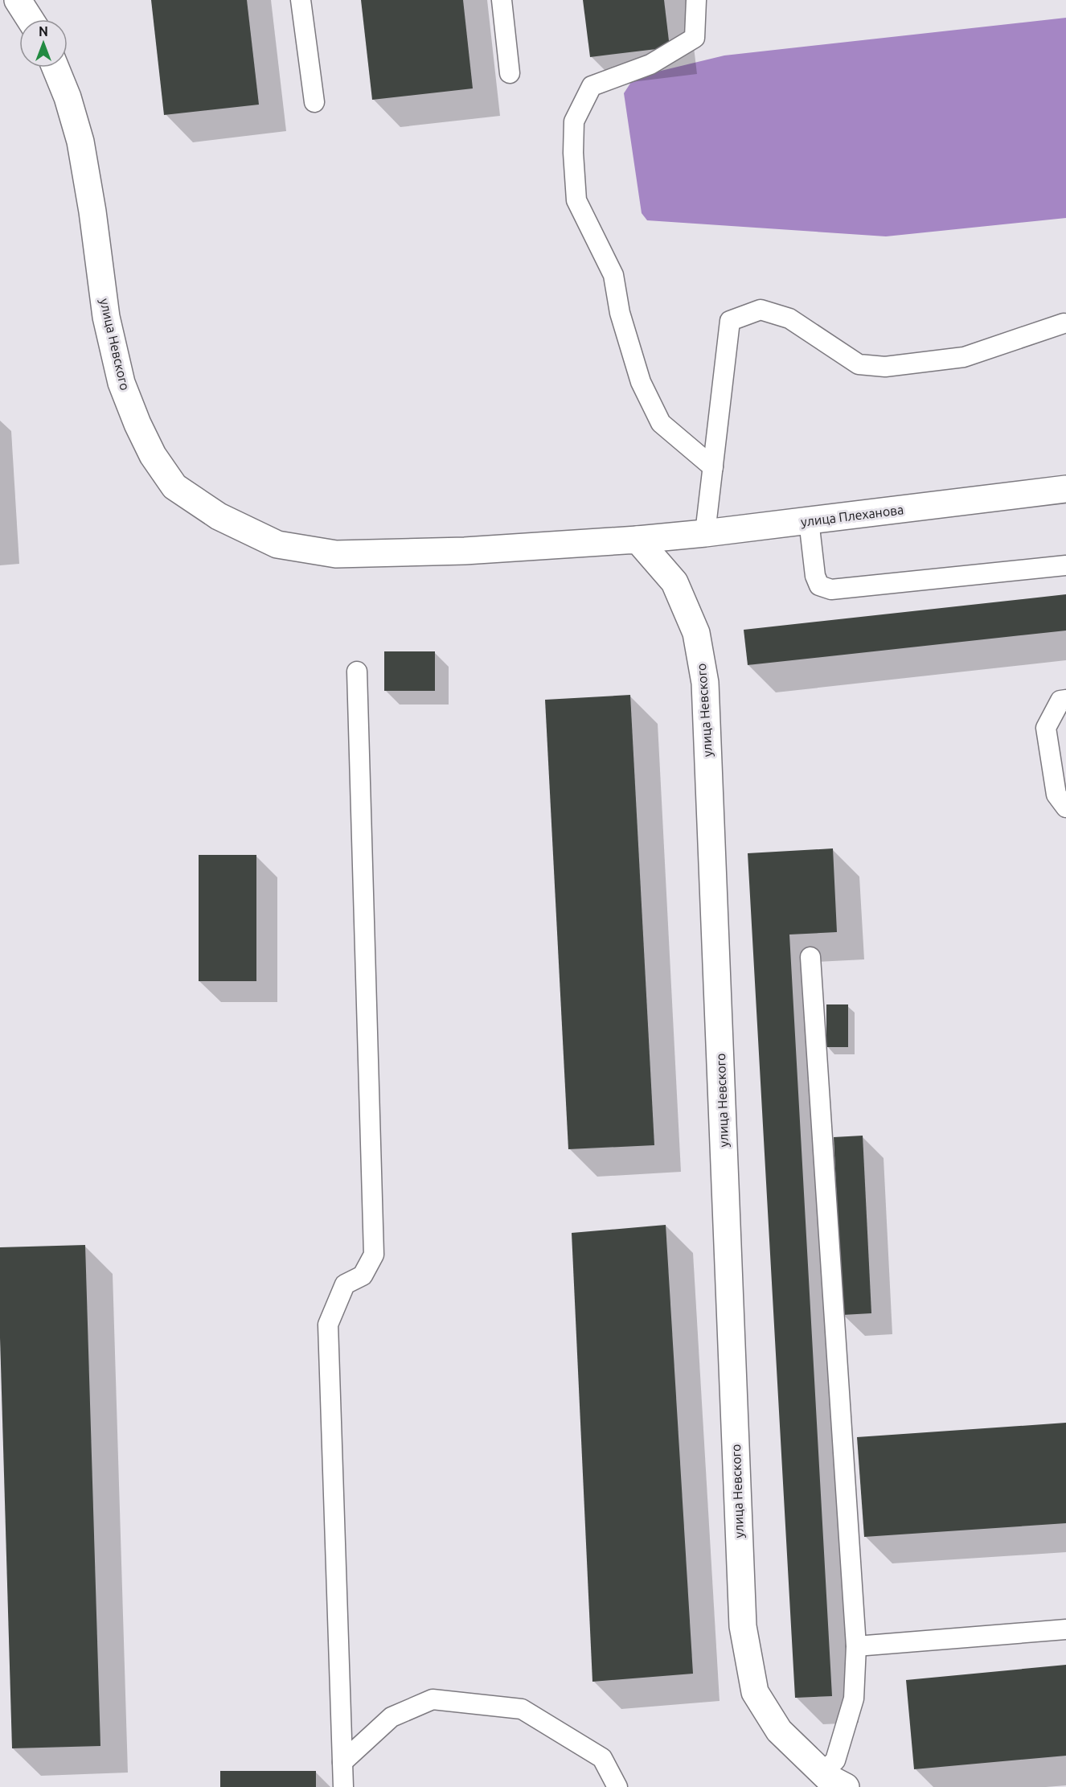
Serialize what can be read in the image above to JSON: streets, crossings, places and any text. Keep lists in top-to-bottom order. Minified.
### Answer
{"streets":{"main road":["улица Невского","улица Плеханова"]},"crossings":[["улица Невского","улица Плеханова"]],"north":"top"}
